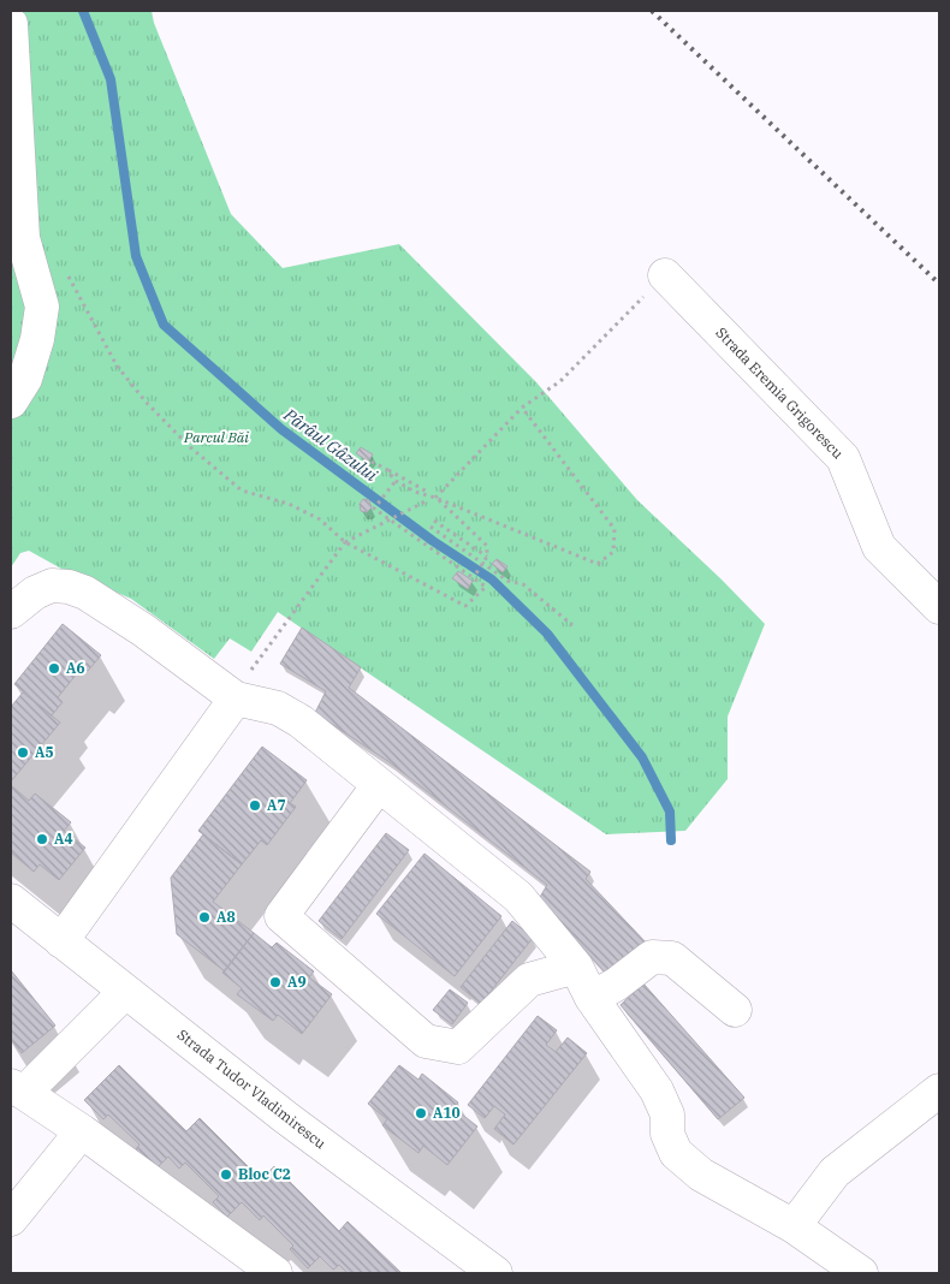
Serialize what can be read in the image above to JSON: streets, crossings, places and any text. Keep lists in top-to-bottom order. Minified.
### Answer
{"streets":{"street":["Strada Eremia Grigorescu","Strada Tudor Vladimirescu"]},"water":["Pârâul Gâzului"],"parks":["Parcul Băi"],"places":["A6","A5","A7","A4","A8","A9","A10","Bloc C2"]}
